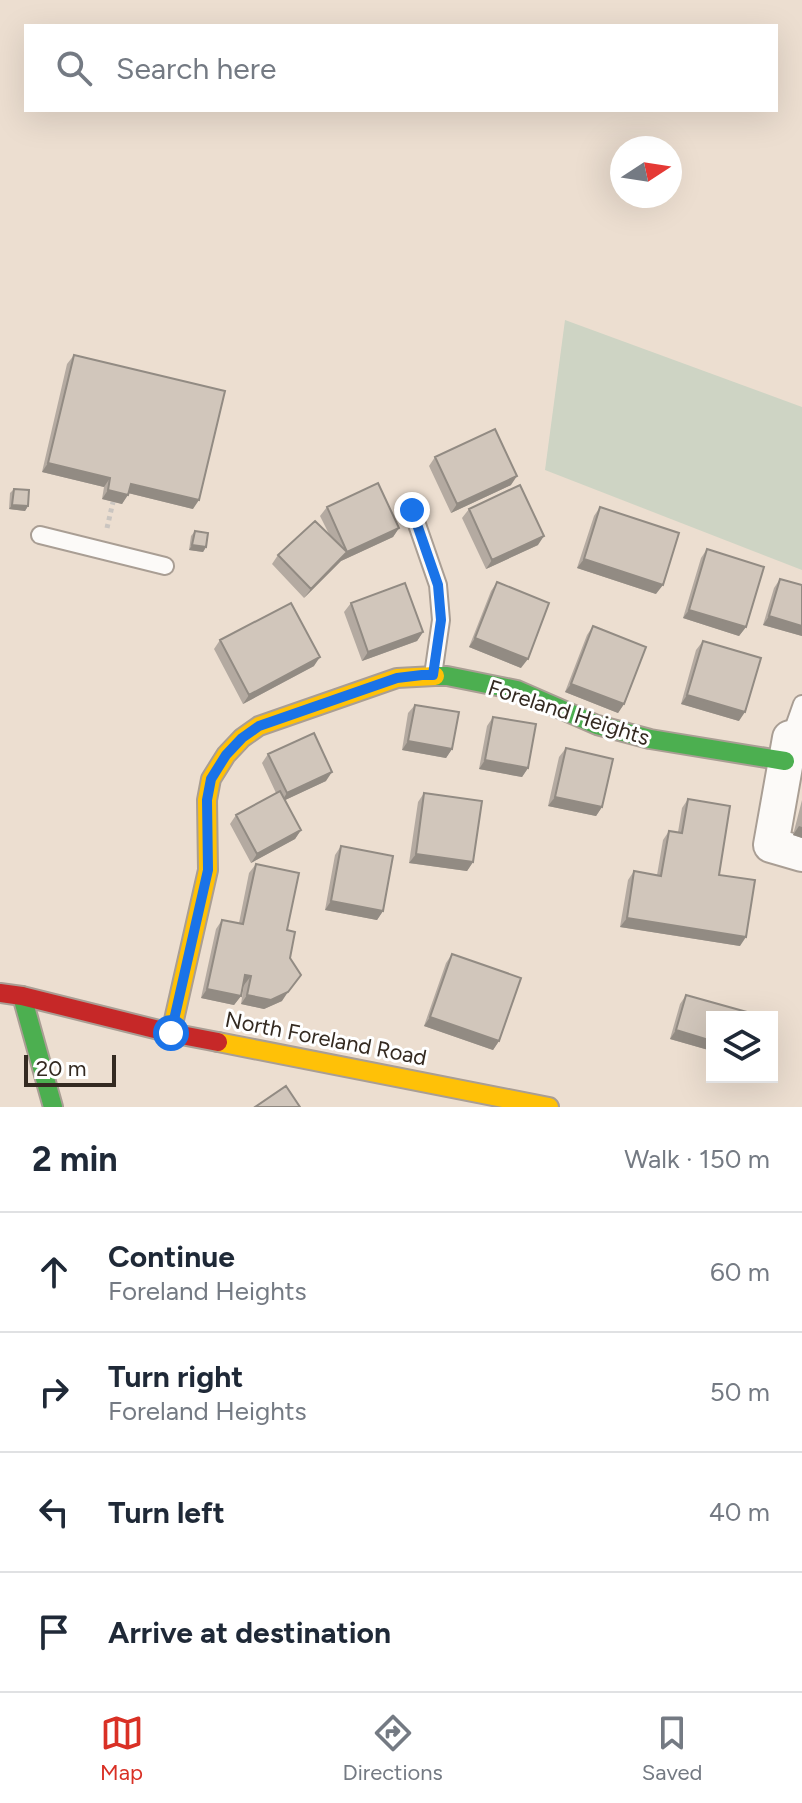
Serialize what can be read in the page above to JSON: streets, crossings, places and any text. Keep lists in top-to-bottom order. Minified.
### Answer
{"streets":{"street":["Foreland Heights","North Foreland Road"]},"crossings":[["Foreland Heights","North Foreland Road"]],"scale_bar":"20 m","north":"right","page":{"search":"Search here","scale":"20 m","heading":["2 min","Walk · 150 m"],"list":[["Continue","Foreland Heights","60 m"],["Turn right","Foreland Heights","50 m"],["Turn left","40 m"],"Arrive at destination"],"nav":["Map","Directions","Saved"]}}
